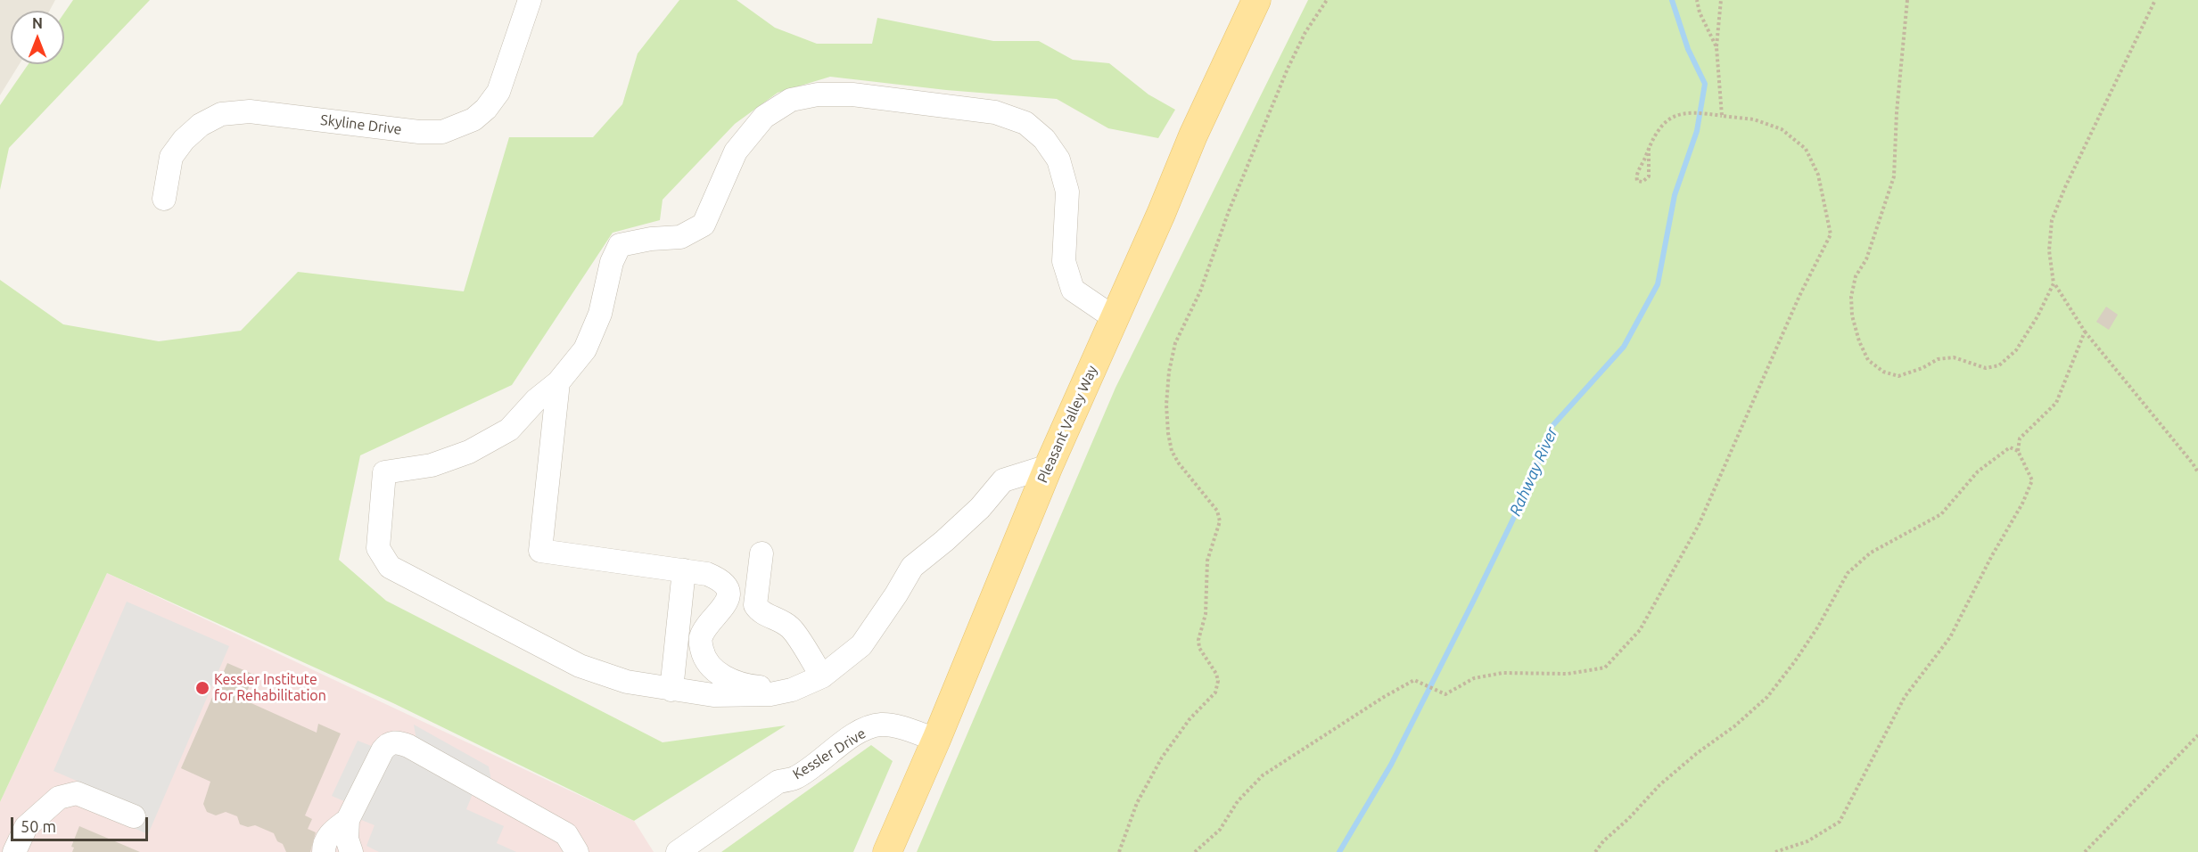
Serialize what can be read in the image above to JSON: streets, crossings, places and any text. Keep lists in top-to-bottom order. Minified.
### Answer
{"streets":{"main road":["Pleasant Valley Way"],"street":["Skyline Drive","Kessler Drive"]},"crossings":[["Pleasant Valley Way","Kessler Drive"]],"water":["Rahway River"],"places":["Kessler Institute for Rehabilitation"],"scale_bar":"50 m","north":"top"}
